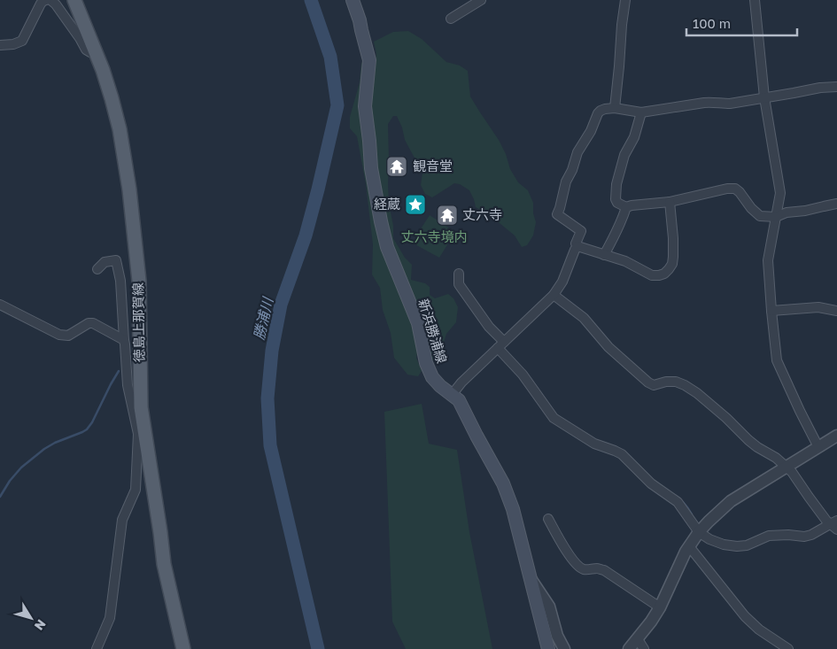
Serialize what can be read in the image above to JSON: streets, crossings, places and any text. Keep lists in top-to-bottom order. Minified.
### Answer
{"streets":{"main road":["徳島上那賀線","新浜勝浦線"]},"water":["勝浦川"],"parks":["丈六寺境内"],"places":{"temple":["観音堂","丈六寺"],"place":["経蔵"]},"scale_bar":"100 m","north":"bottom right"}
